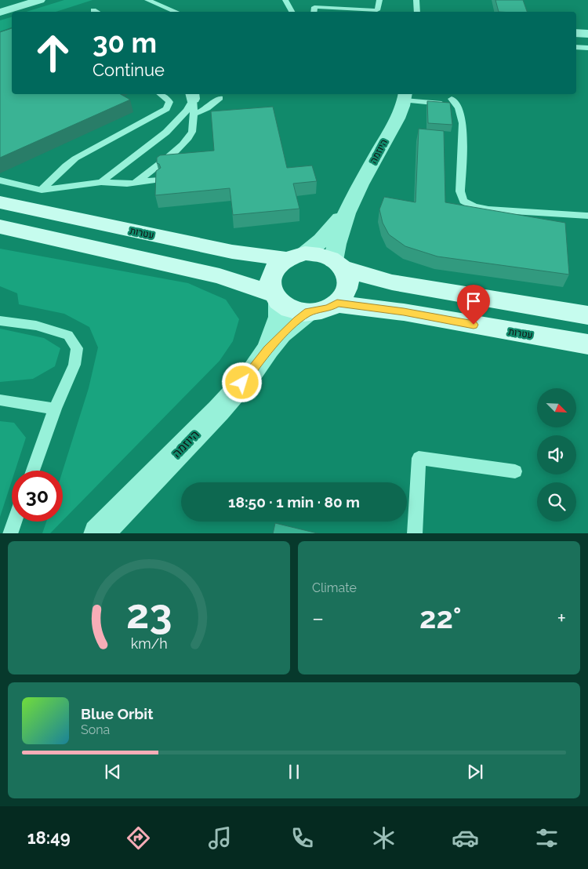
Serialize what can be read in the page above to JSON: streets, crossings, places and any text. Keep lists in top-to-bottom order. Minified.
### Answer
{"streets":{"street":["היוזמה","עטרות"]},"crossings":[["היוזמה","עטרות"]],"north":"bottom right","page":{"turn":["30 m","Continue"],"limit":"30","trip":"18:50 · 1 min · 80 m","tile":"Climate","heat":["−","22°","+"],"song":["Blue Orbit","Sona"],"tabs":"18:49","gauge":["23","km/h"]}}
